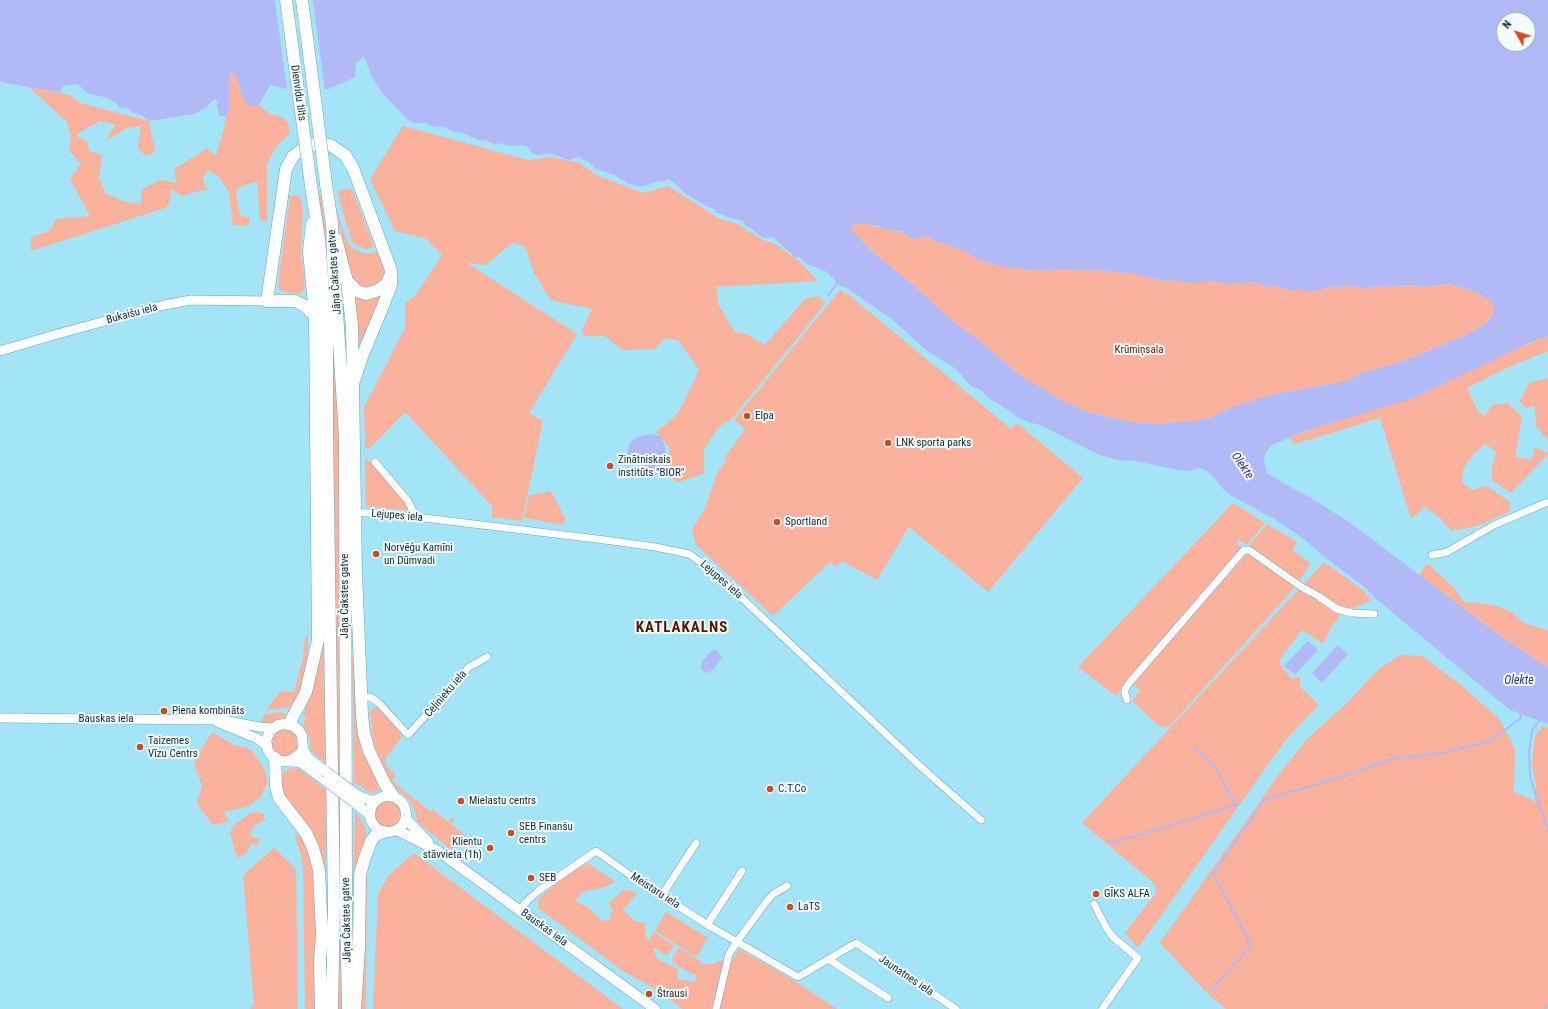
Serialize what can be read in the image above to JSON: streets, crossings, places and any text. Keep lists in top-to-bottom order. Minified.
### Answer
{"streets":{"main road":["Dienvidu tilts","Jāņa Čakstes gatve","Bauskas iela"],"street":["Bukaišu iela","Lejupes iela","Ceļinieku iela","Meistaru iela","Jaunatnes iela"]},"crossings":[["Dienvidu tilts","Jāņa Čakstes gatve"],["Bauskas iela","Meistaru iela"],["Meistaru iela","Jaunatnes iela"]],"districts":["KATLAKALNS"],"water":["Olekte"],"parks":["Krūmiņsala"],"places":["Elpa","LNK sporta parks","Zinātniskais institūts \"BIOR\"","Sportland","Norvēģu Kamīni un Dūmvadi","Piena kombināts","Taizemes Vīzu Centrs","C.T.Co","Mielastu centrs","SEB Finanšu centrs","Klientu stāvvieta (1h)","SEB","GĪKS ALFA","LaTS","Štrausi"],"north":"top left"}
